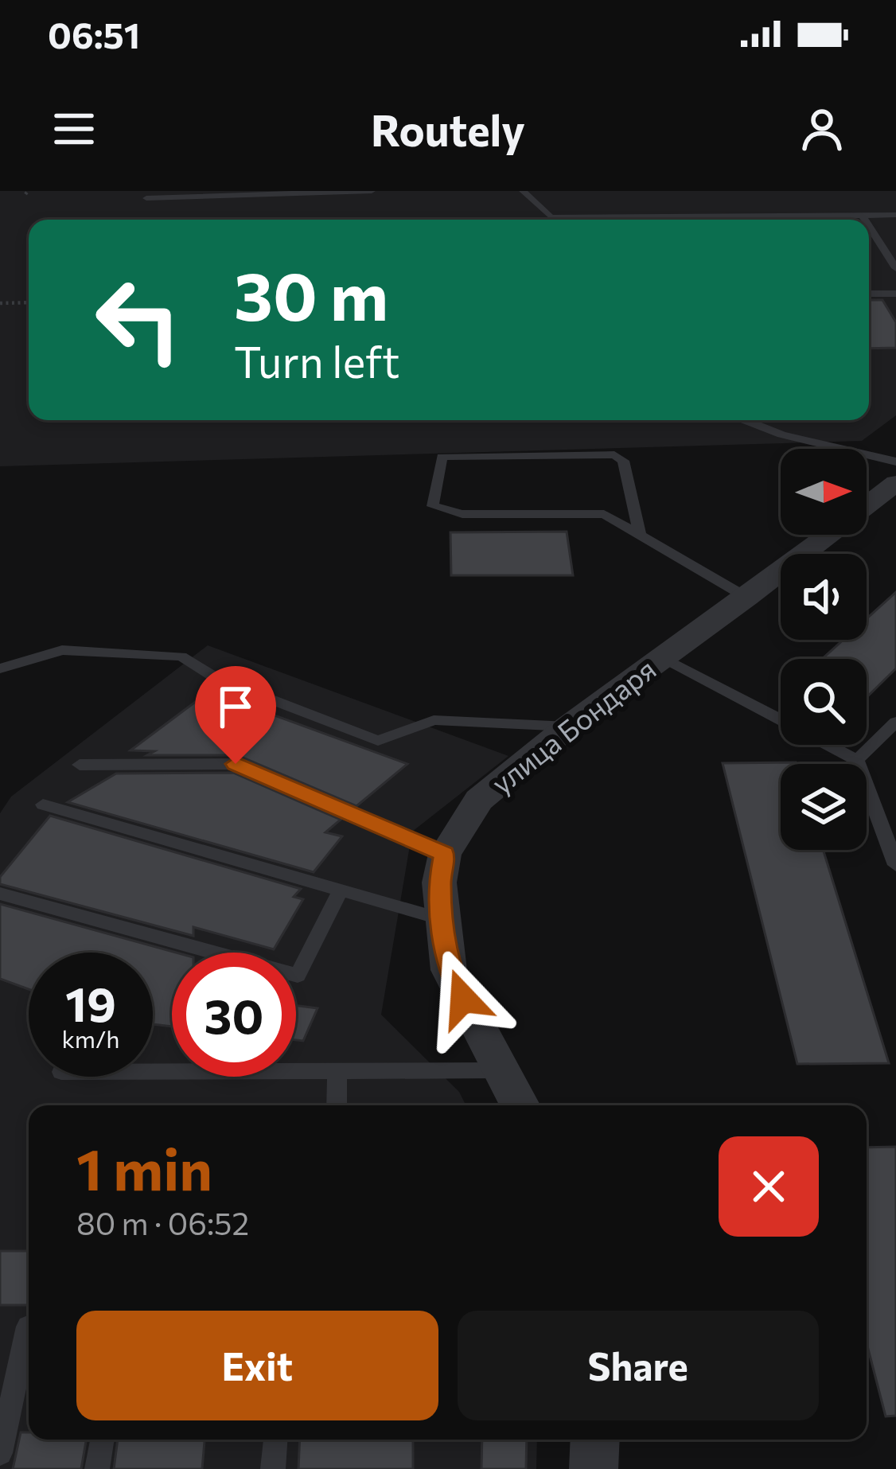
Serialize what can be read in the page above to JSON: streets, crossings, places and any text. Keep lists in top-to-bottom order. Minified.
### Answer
{"streets":{"street":["улица Бондаря"]},"north":"right","page":{"status":"06:51","header":"Routely","turn":["30 m","Turn left"],"speed":"19 km/h","limit":"30","heading":["1 min","80 m · 06:52"],"buttons":["Exit","Share"]}}
